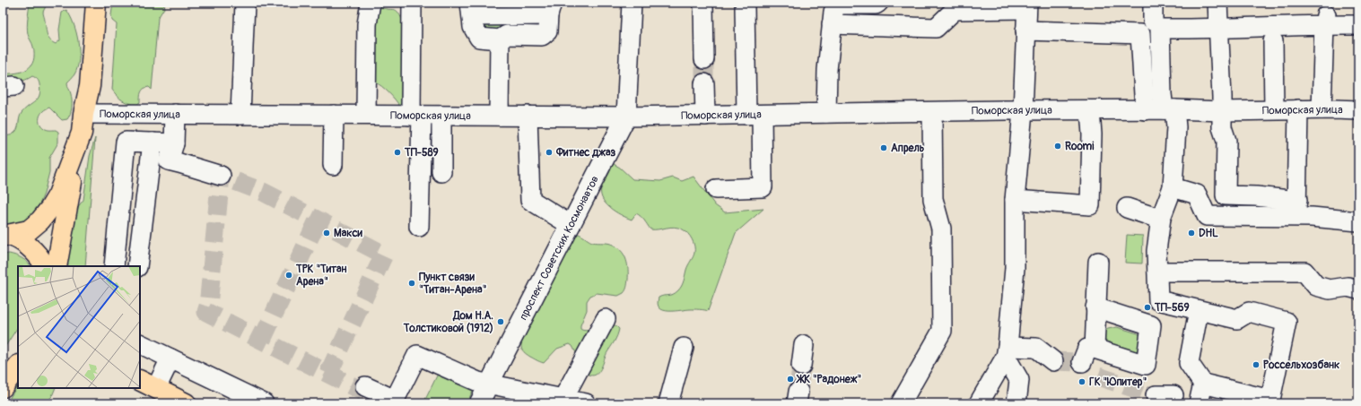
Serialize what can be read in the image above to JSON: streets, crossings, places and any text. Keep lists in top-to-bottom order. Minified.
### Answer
{"streets":{"street":["Поморская улица","проспект Советских Космонавтов"]},"crossings":[["Поморская улица","проспект Советских Космонавтов"]],"places":["Roomi","Апрель","ТП-589","Фитнес джаз","Макси","DHL","ТРК \"Титан Арена\"","Пункт связи \"Титан-Арена\"","ТП-569","Дом Н.А. Толстиковой (1912)","Россельхозбанк","ЖК \"Радонеж\"","ГК \"Юпитер\""]}
